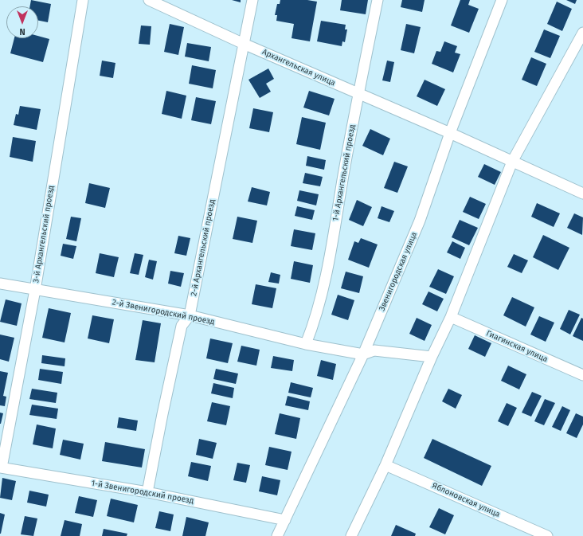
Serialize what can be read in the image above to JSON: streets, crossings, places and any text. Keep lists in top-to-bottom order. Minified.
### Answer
{"streets":{"street":["Архангельская улица","1-й Архангельский проезд","3-й Архангельский проезд","2-й Архангельский проезд","Звенигородская улица","2-й Звенигородский проезд","Гиагинская улица","1-й Звенигородский проезд","Яблоновская улица"]},"crossings":[["Архангельская улица","1-й Архангельский проезд"],["Архангельская улица","2-й Архангельский проезд"],["Архангельская улица","Звенигородская улица"],["1-й Архангельский проезд","2-й Звенигородский проезд"],["3-й Архангельский проезд","2-й Звенигородский проезд"],["3-й Архангельский проезд","1-й Звенигородский проезд"],["2-й Архангельский проезд","2-й Звенигородский проезд"],["2-й Архангельский проезд","1-й Звенигородский проезд"],["Звенигородская улица","2-й Звенигородский проезд"],["Звенигородская улица","1-й Звенигородский проезд"]],"north":"bottom"}
